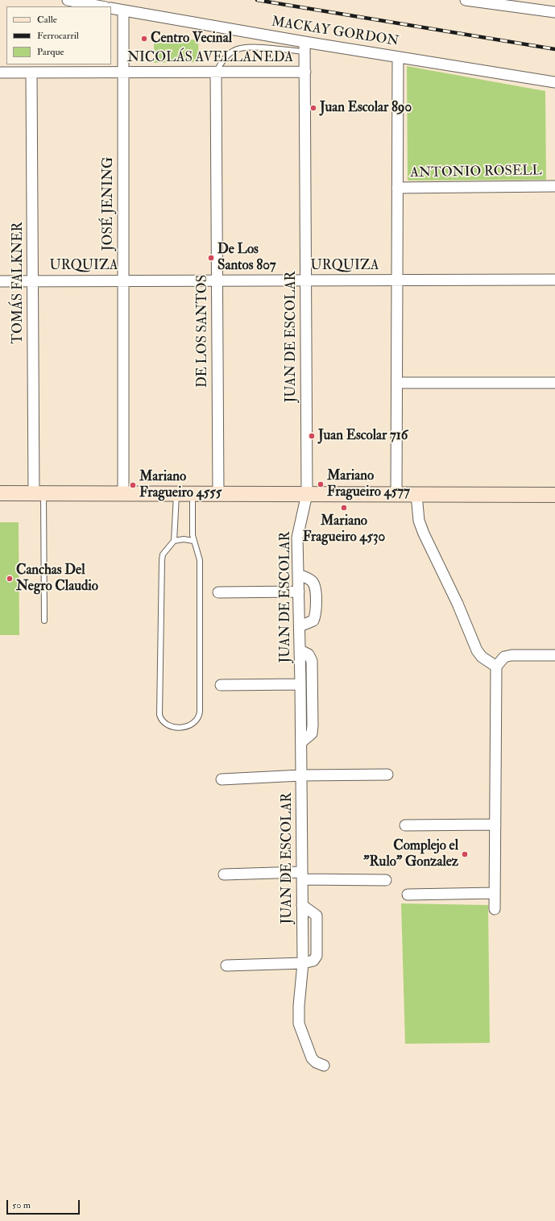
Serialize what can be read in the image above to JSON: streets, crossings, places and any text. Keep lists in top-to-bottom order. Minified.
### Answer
{"streets":{"street":["MACKAY GORDON","NICOLÁS AVELLANEDA","ANTONIO ROSELL","JOSÉ JENING","URQUIZA","TOMÁS FALKNER","DE LOS SANTOS","JUAN DE ESCOLAR"]},"crossings":[["MACKAY GORDON","JOSÉ JENING"],["MACKAY GORDON","JUAN DE ESCOLAR"],["NICOLÁS AVELLANEDA","JOSÉ JENING"],["NICOLÁS AVELLANEDA","TOMÁS FALKNER"],["NICOLÁS AVELLANEDA","DE LOS SANTOS"],["NICOLÁS AVELLANEDA","JUAN DE ESCOLAR"],["JOSÉ JENING","URQUIZA"],["URQUIZA","TOMÁS FALKNER"],["URQUIZA","DE LOS SANTOS"],["URQUIZA","JUAN DE ESCOLAR"]],"places":["Centro Vecinal","Juan Escolar 890","De Los Santos 807","Juan Escolar 716","Mariano Fragueiro 4577","Mariano Fragueiro 4555","Mariano Fragueiro 4530","Canchas Del Negro Claudio","Complejo el \"Rulo\" Gonzalez"],"legend":["Calle","Ferrocarril","Parque"],"scale_bar":"50 m"}
